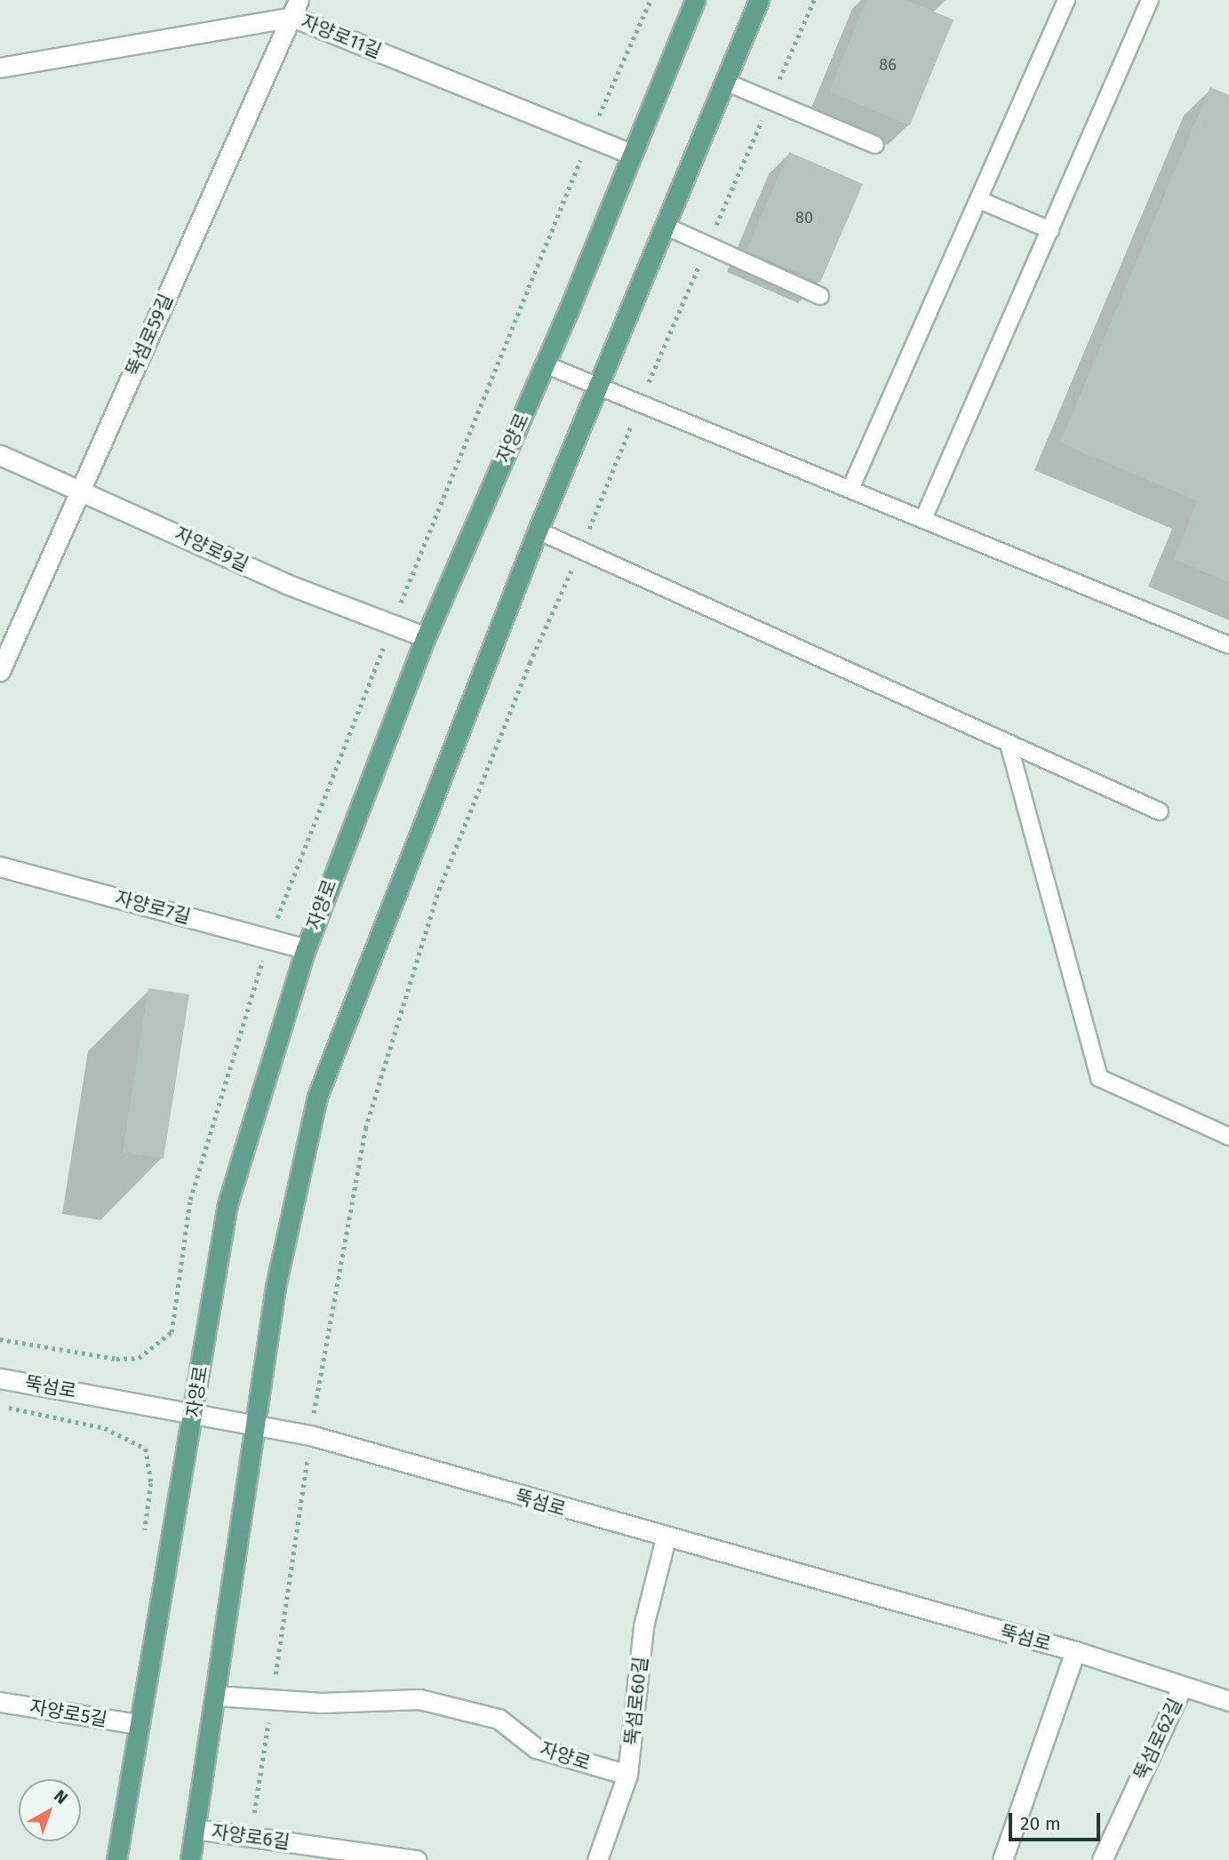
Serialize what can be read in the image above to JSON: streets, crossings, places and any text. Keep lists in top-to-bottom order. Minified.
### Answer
{"streets":{"main road":["자양로"],"street":["자양로11길","뚝섬로59길","자양로9길","자양로7길","뚝섬로","뚝섬로60길","자양로5길","뚝섬로62길","자양로6길"]},"crossings":[["자양로11길","뚝섬로59길"],["자양로11길","자양로"],["뚝섬로59길","자양로9길"],["자양로","자양로9길"],["자양로","자양로7길"],["자양로","뚝섬로"],["자양로","뚝섬로60길"],["자양로","자양로5길"],["뚝섬로","뚝섬로60길"],["뚝섬로","뚝섬로62길"]],"house_numbers":["86","80"],"scale_bar":"20 m","north":"top right"}
